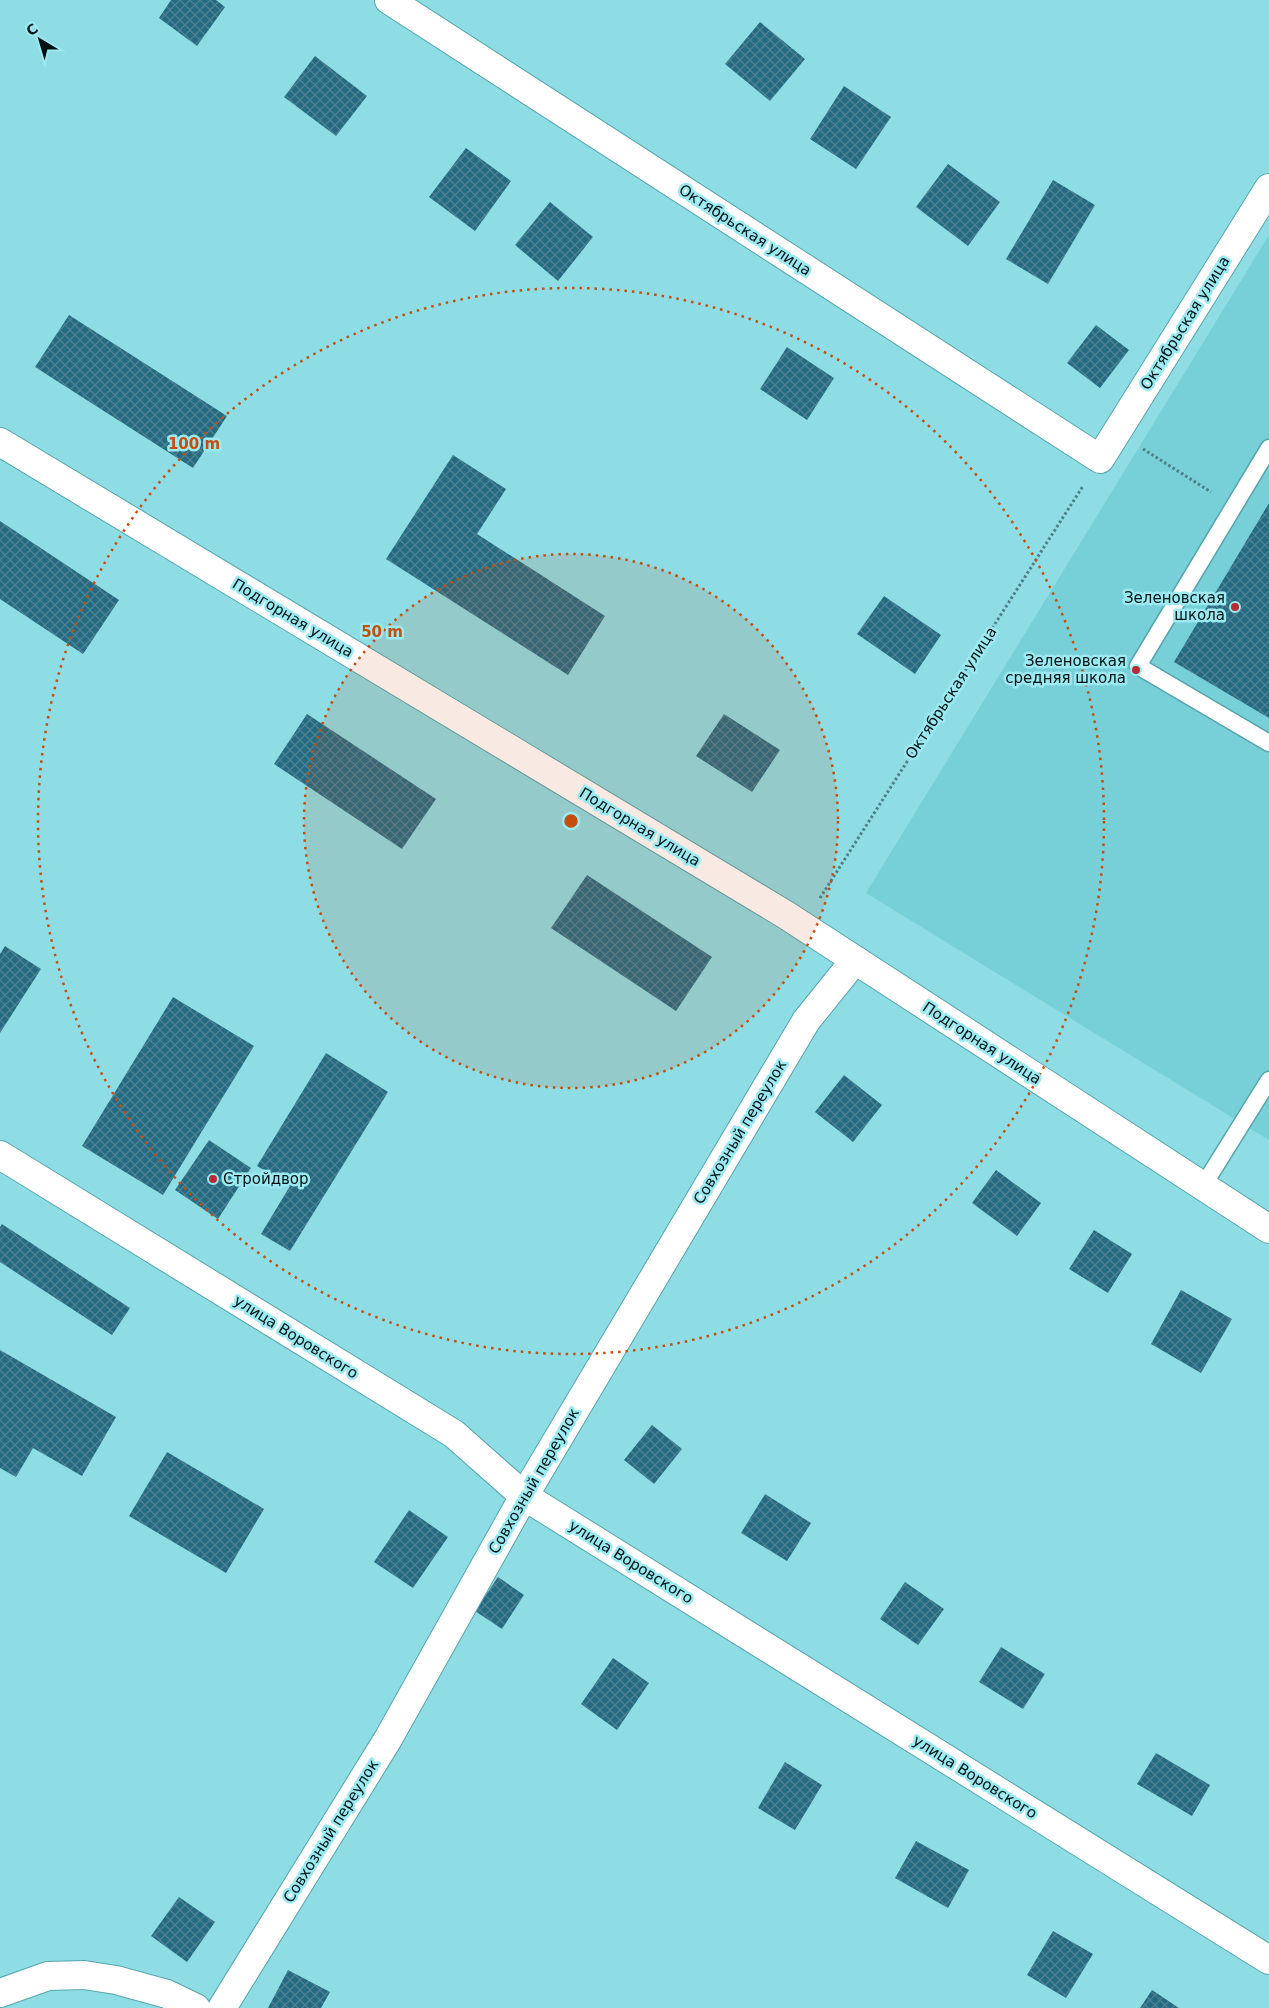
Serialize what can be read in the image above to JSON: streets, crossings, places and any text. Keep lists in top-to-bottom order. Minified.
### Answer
{"streets":{"street":["Октябрьская улица","Подгорная улица","Совхозный переулок","улица Воровского"]},"crossings":[["Октябрьская улица","Подгорная улица"],["Подгорная улица","Совхозный переулок"],["Совхозный переулок","улица Воровского"]],"places":["Зеленовская школа","Зеленовская средняя школа","Стройдвор"],"north":"top left","rings":["100 m","50 m"]}
